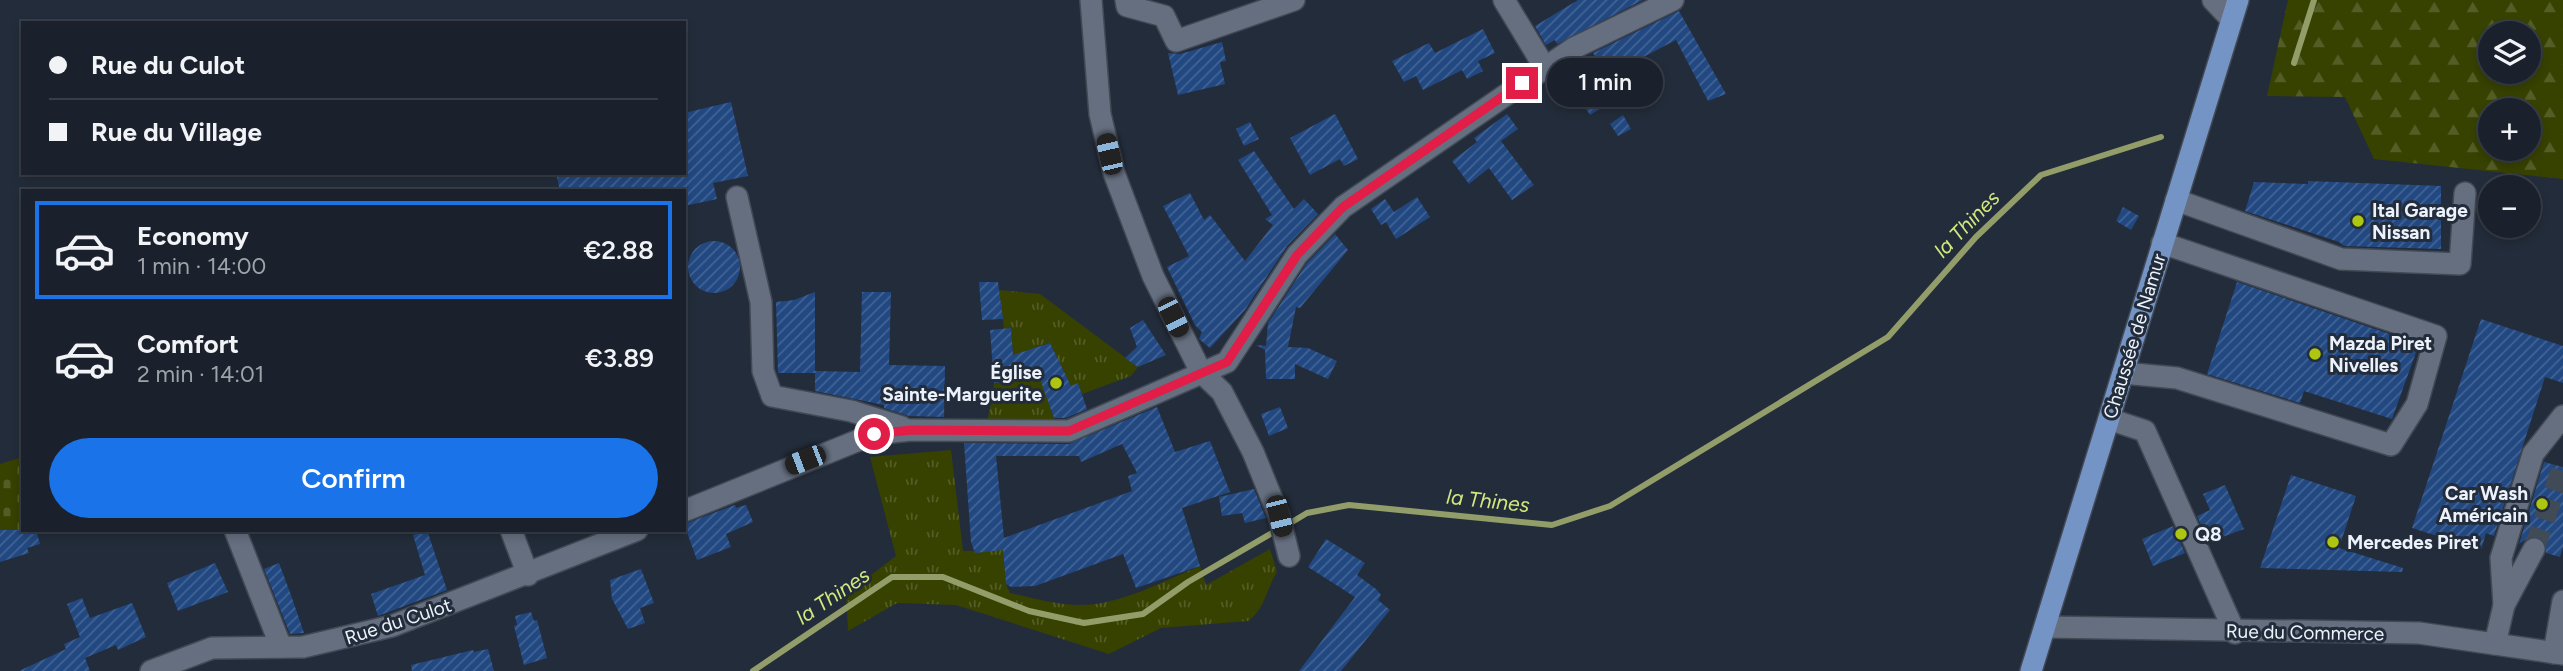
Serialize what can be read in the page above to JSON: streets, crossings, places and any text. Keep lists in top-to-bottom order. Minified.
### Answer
{"streets":{"main road":["Chaussée de Namur"],"street":["Rue du Culot","Rue du Commerce"]},"crossings":[["Chaussée de Namur","Rue du Commerce"]],"water":["la Thines"],"places":["Ital Garage Nissan","Mazda Piret Nivelles","Église Sainte-Marguerite","Car Wash Américain","Q8","Mercedes Piret"],"page":{"map_buttons":["+","−"],"banner":["Rue du Culot","Rue du Village"],"bubble":"1 min","list":[{"name":"Economy","note":"1 min · 14:00","value":"€2.88"},{"name":"Comfort","note":"2 min · 14:01","value":"€3.89"}],"buttons":"Confirm"}}
